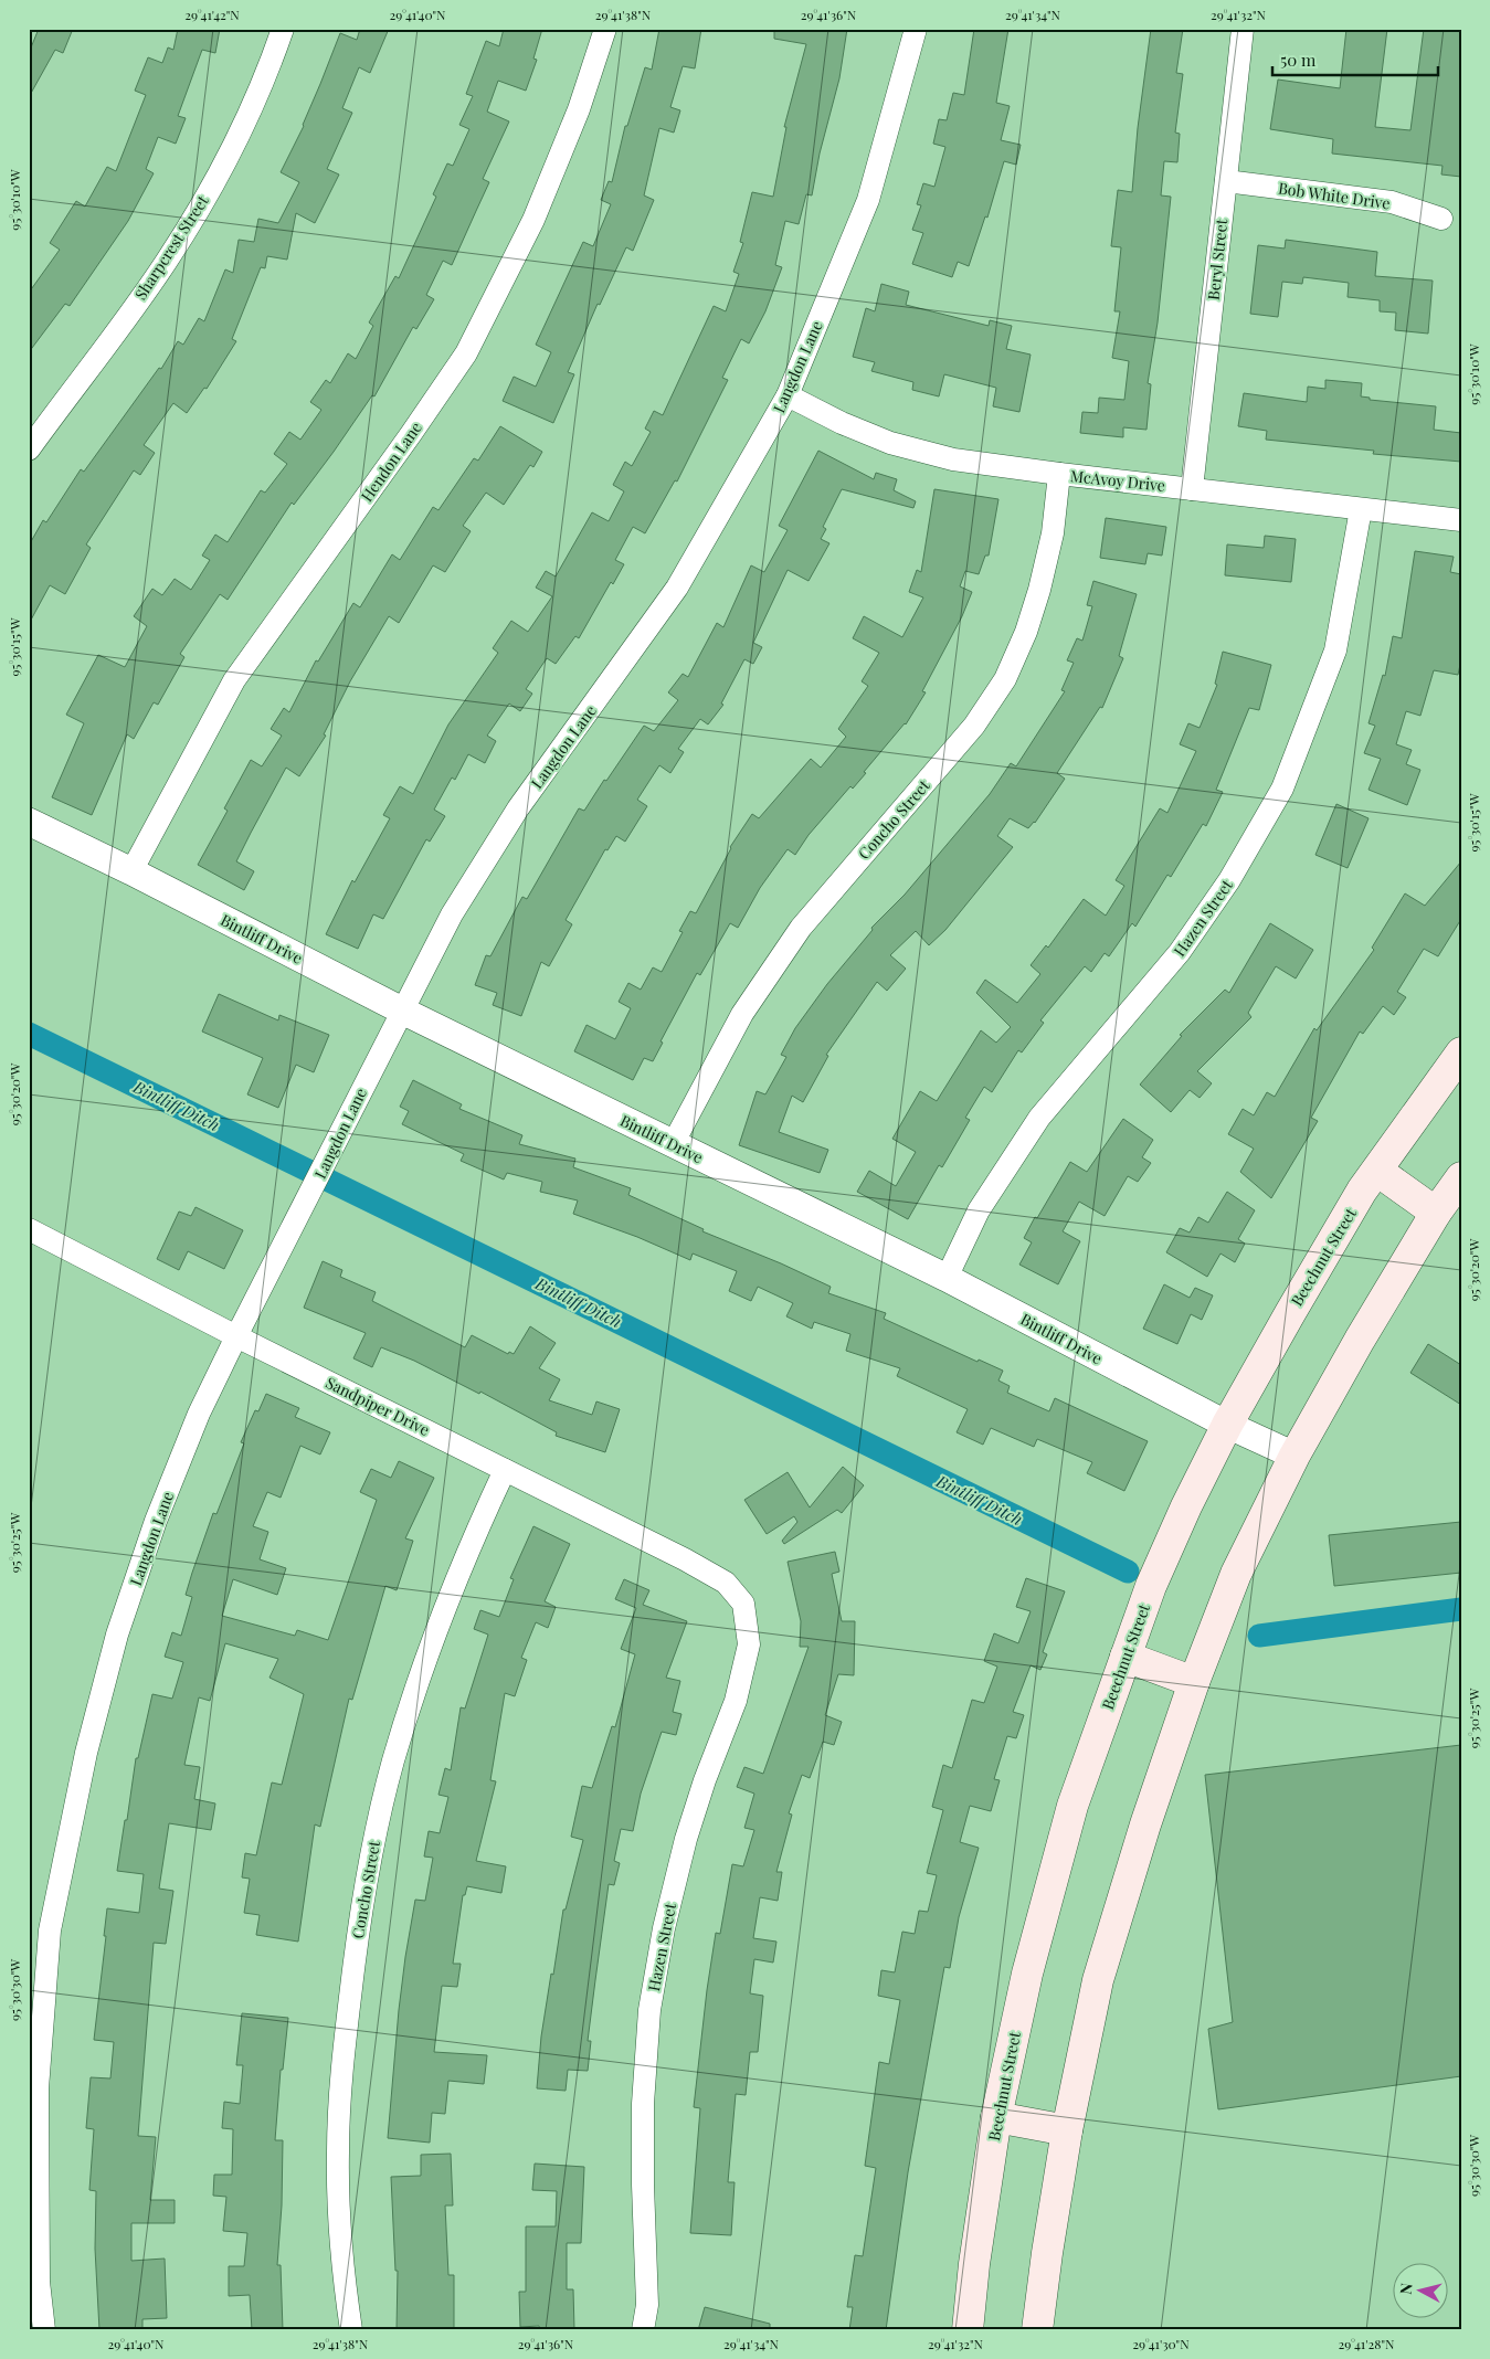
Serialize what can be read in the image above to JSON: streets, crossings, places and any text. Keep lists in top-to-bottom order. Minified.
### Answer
{"streets":{"main road":["Beechnut Street"],"street":["Bob White Drive","Sharpcrest Street","Beryl Street","Langdon Lane","Hendon Lane","McAvoy Drive","Concho Street","Hazen Street","Bintliff Drive","Sandpiper Drive"]},"crossings":[["Bob White Drive","Beryl Street"],["Beryl Street","McAvoy Drive"],["Langdon Lane","McAvoy Drive"],["Langdon Lane","Bintliff Drive"],["Langdon Lane","Sandpiper Drive"],["Hendon Lane","Bintliff Drive"],["McAvoy Drive","Concho Street"],["McAvoy Drive","Hazen Street"],["Concho Street","Bintliff Drive"],["Concho Street","Sandpiper Drive"],["Hazen Street","Bintliff Drive"],["Hazen Street","Sandpiper Drive"],["Bintliff Drive","Beechnut Street"]],"water":["Bintliff Ditch"],"scale_bar":"50 m","north":"left","coordinates":["29°41'42\"N","29°41'40\"N","29°41'38\"N","29°41'36\"N","29°41'34\"N","29°41'32\"N","95°30'10\"W","95°30'15\"W","95°30'20\"W","95°30'25\"W","95°30'30\"W","29°41'30\"N","29°41'28\"N"]}
